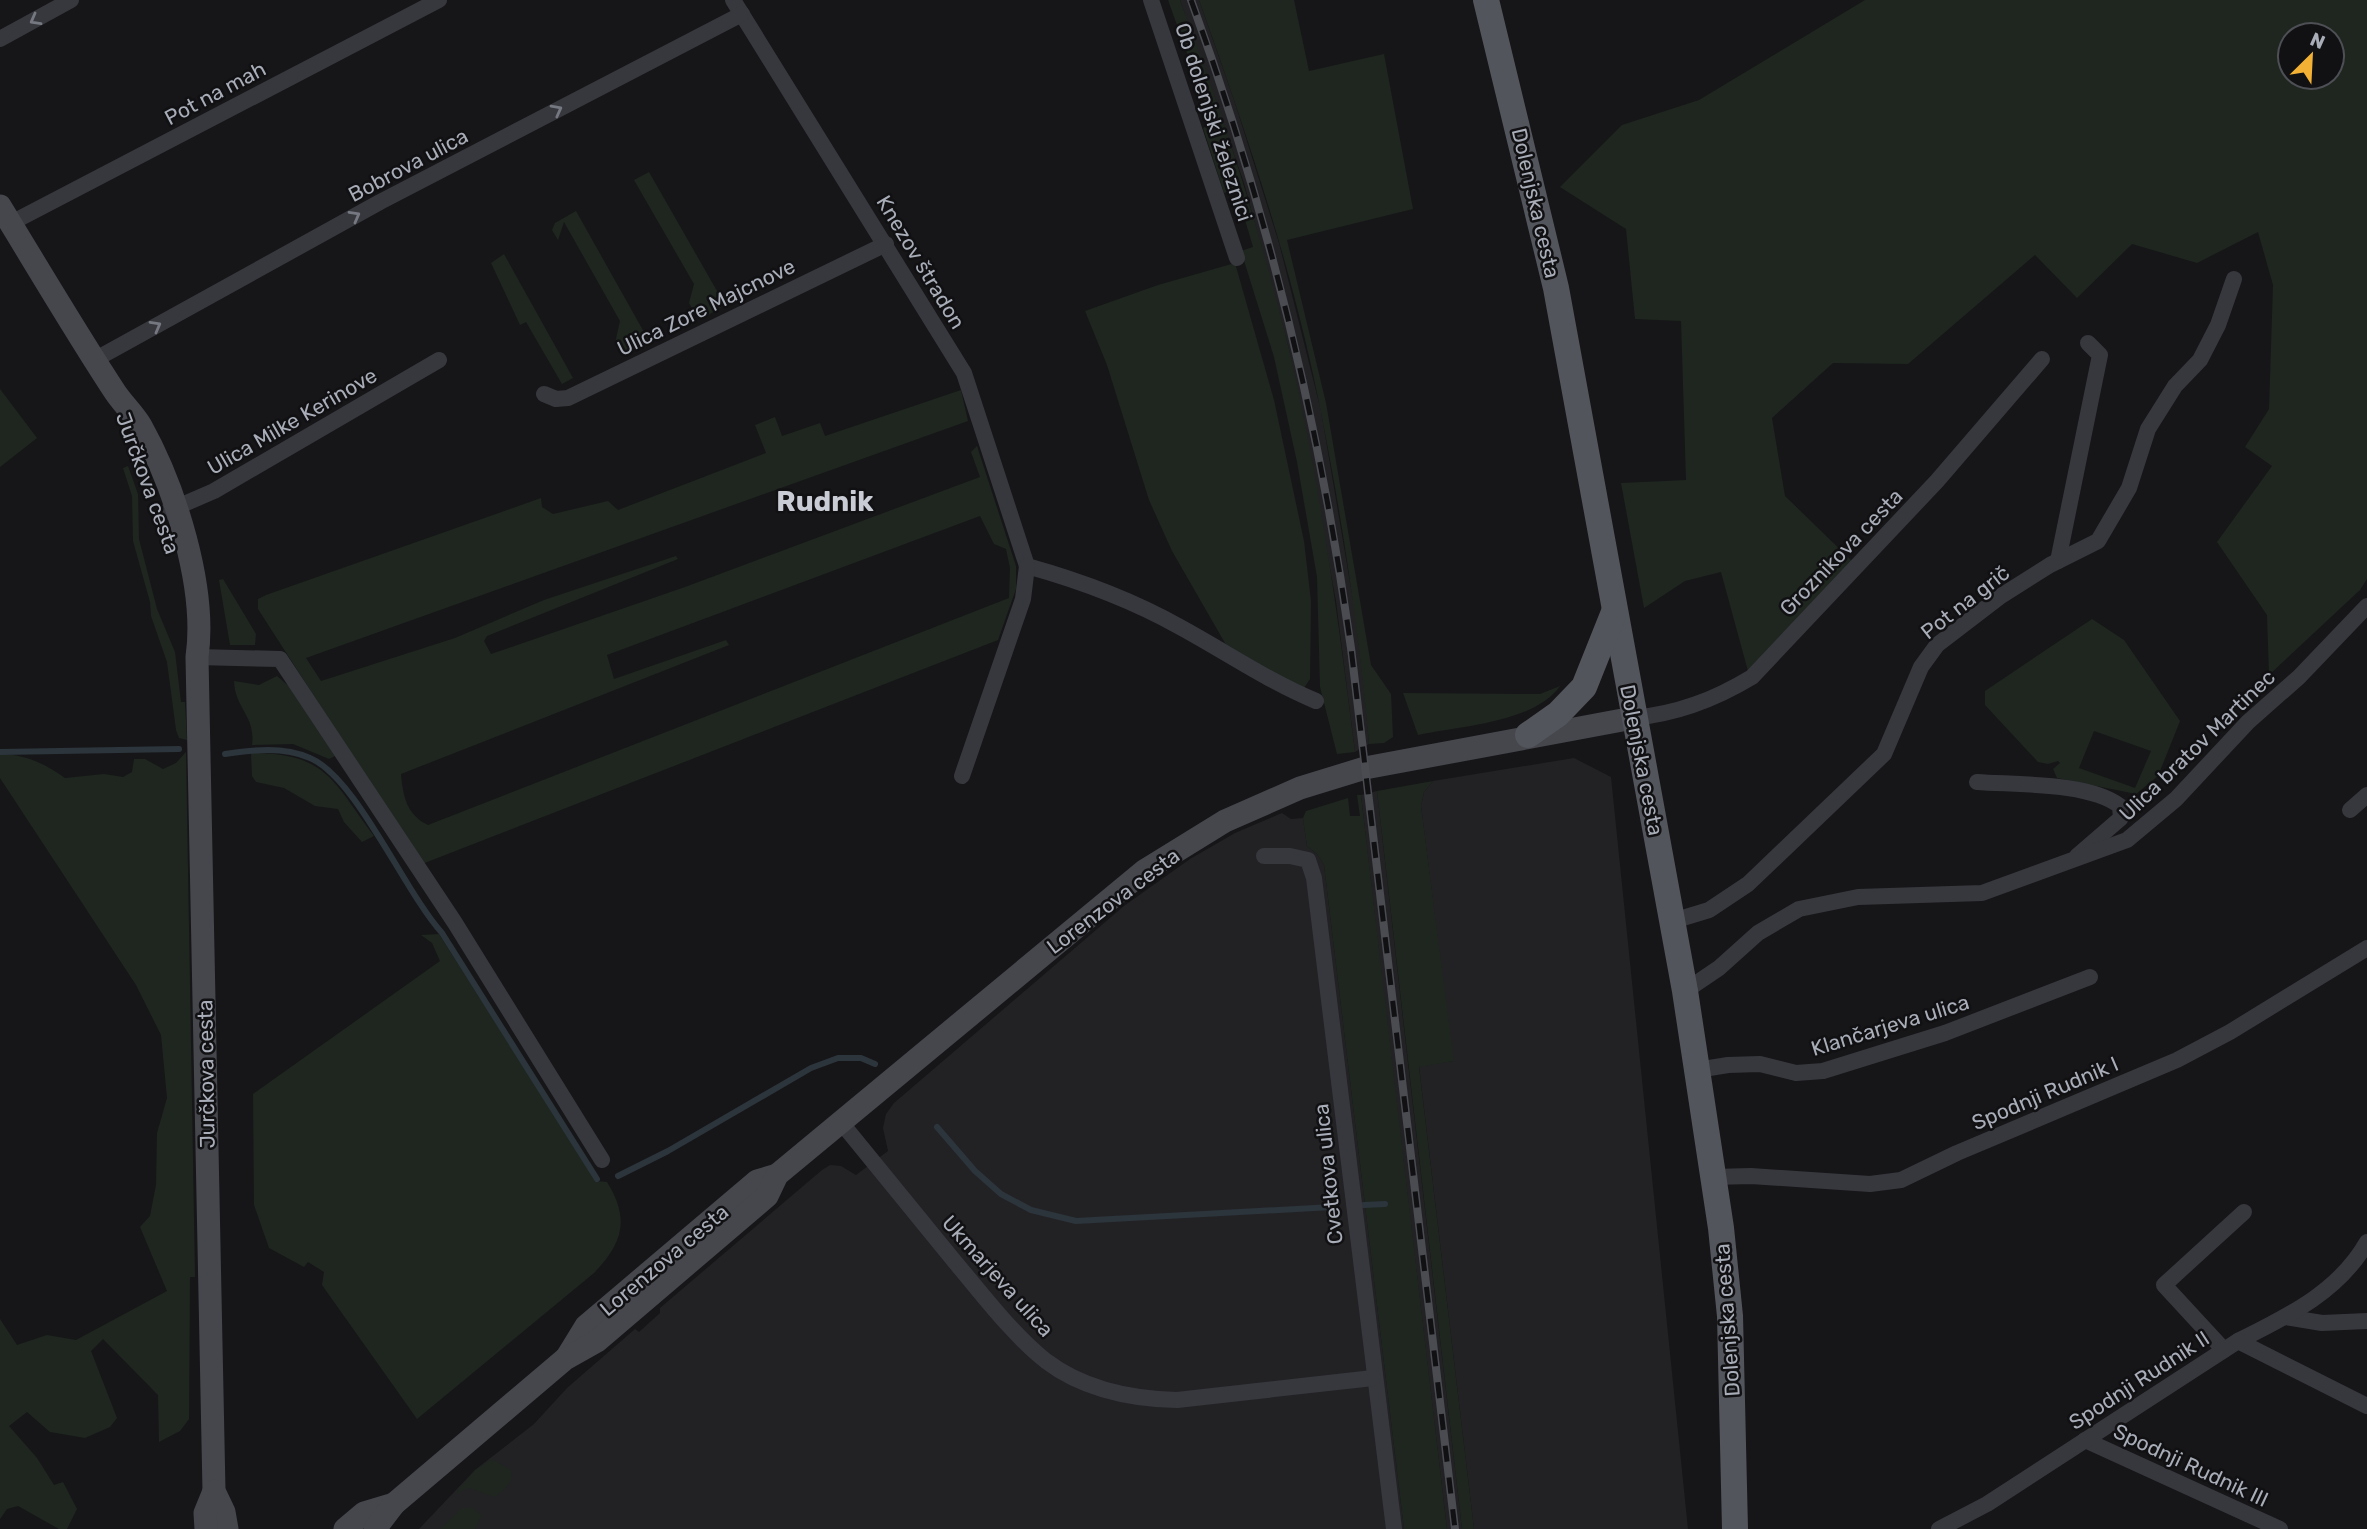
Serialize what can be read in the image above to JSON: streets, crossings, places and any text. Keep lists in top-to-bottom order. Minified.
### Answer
{"streets":{"main road":["Dolenjska cesta"],"street":["Pot na mah","Ob dolenjski železnici","Bobrova ulica","Knezov štradon","Ulica Zore Majcnove","Ulica Milke Kerinove","Jurčkova cesta","Groznikova cesta","Pot na grič","Ulica bratov Martinec","Lorenzova cesta","Klančarjeva ulica","Spodnji Rudnik I","Cvetkova ulica","Ukmarjeva ulica","Spodnji Rudnik II","Spodnji Rudnik III"]},"crossings":[["Pot na mah","Jurčkova cesta"],["Bobrova ulica","Knezov štradon"],["Bobrova ulica","Jurčkova cesta"],["Dolenjska cesta","Groznikova cesta"],["Dolenjska cesta","Pot na grič"],["Dolenjska cesta","Ulica bratov Martinec"],["Dolenjska cesta","Lorenzova cesta"],["Dolenjska cesta","Klančarjeva ulica"],["Dolenjska cesta","Spodnji Rudnik I"],["Knezov štradon","Ulica Zore Majcnove"],["Ulica Milke Kerinove","Jurčkova cesta"],["Groznikova cesta","Lorenzova cesta"],["Lorenzova cesta","Ukmarjeva ulica"],["Cvetkova ulica","Ukmarjeva ulica"],["Spodnji Rudnik II","Spodnji Rudnik III"]],"one_way":["Bobrova ulica"],"districts":["Rudnik"],"north":"top right"}
